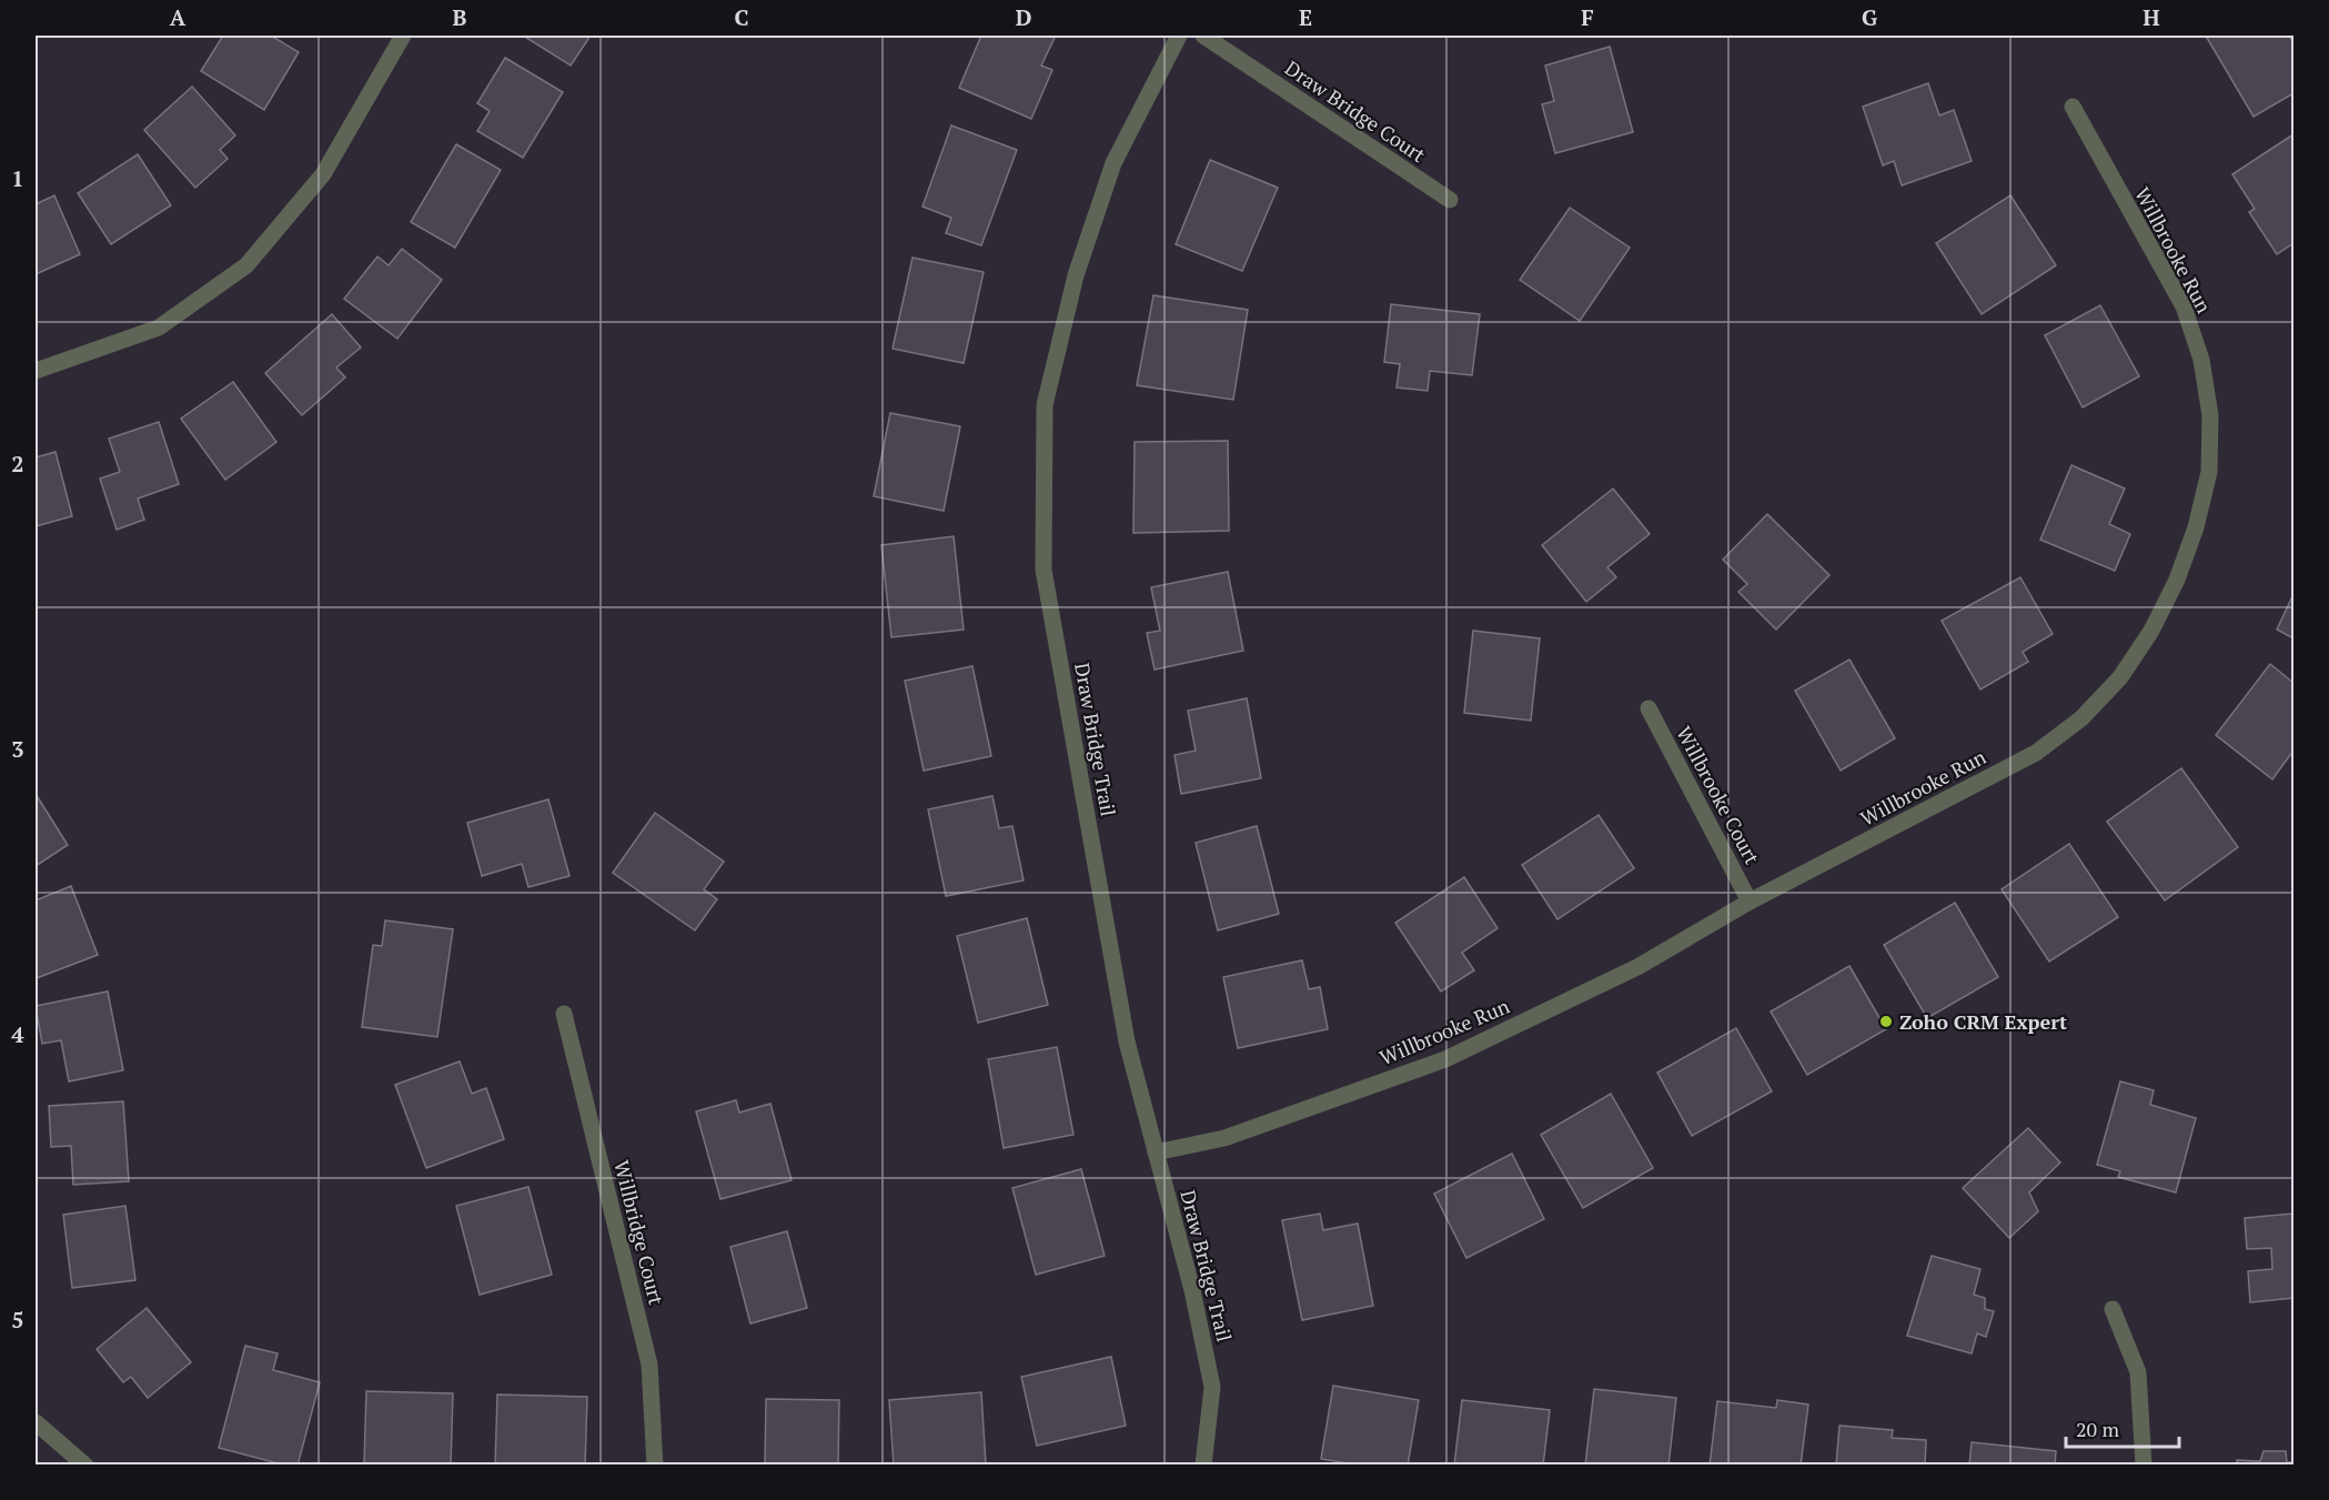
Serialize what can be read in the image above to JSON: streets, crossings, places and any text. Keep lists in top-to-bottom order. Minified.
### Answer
{"streets":{"street":["Draw Bridge Court","Willbrooke Run","Draw Bridge Trail","Willbrooke Court","Willbridge Court"]},"crossings":[["Willbrooke Run","Draw Bridge Trail"],["Willbrooke Run","Willbrooke Court"]],"places":["Zoho CRM Expert"],"scale_bar":"20 m","grid":{"columns":["A","B","C","D","E","F","G","H"],"rows":["1","2","3","4","5"]}}
